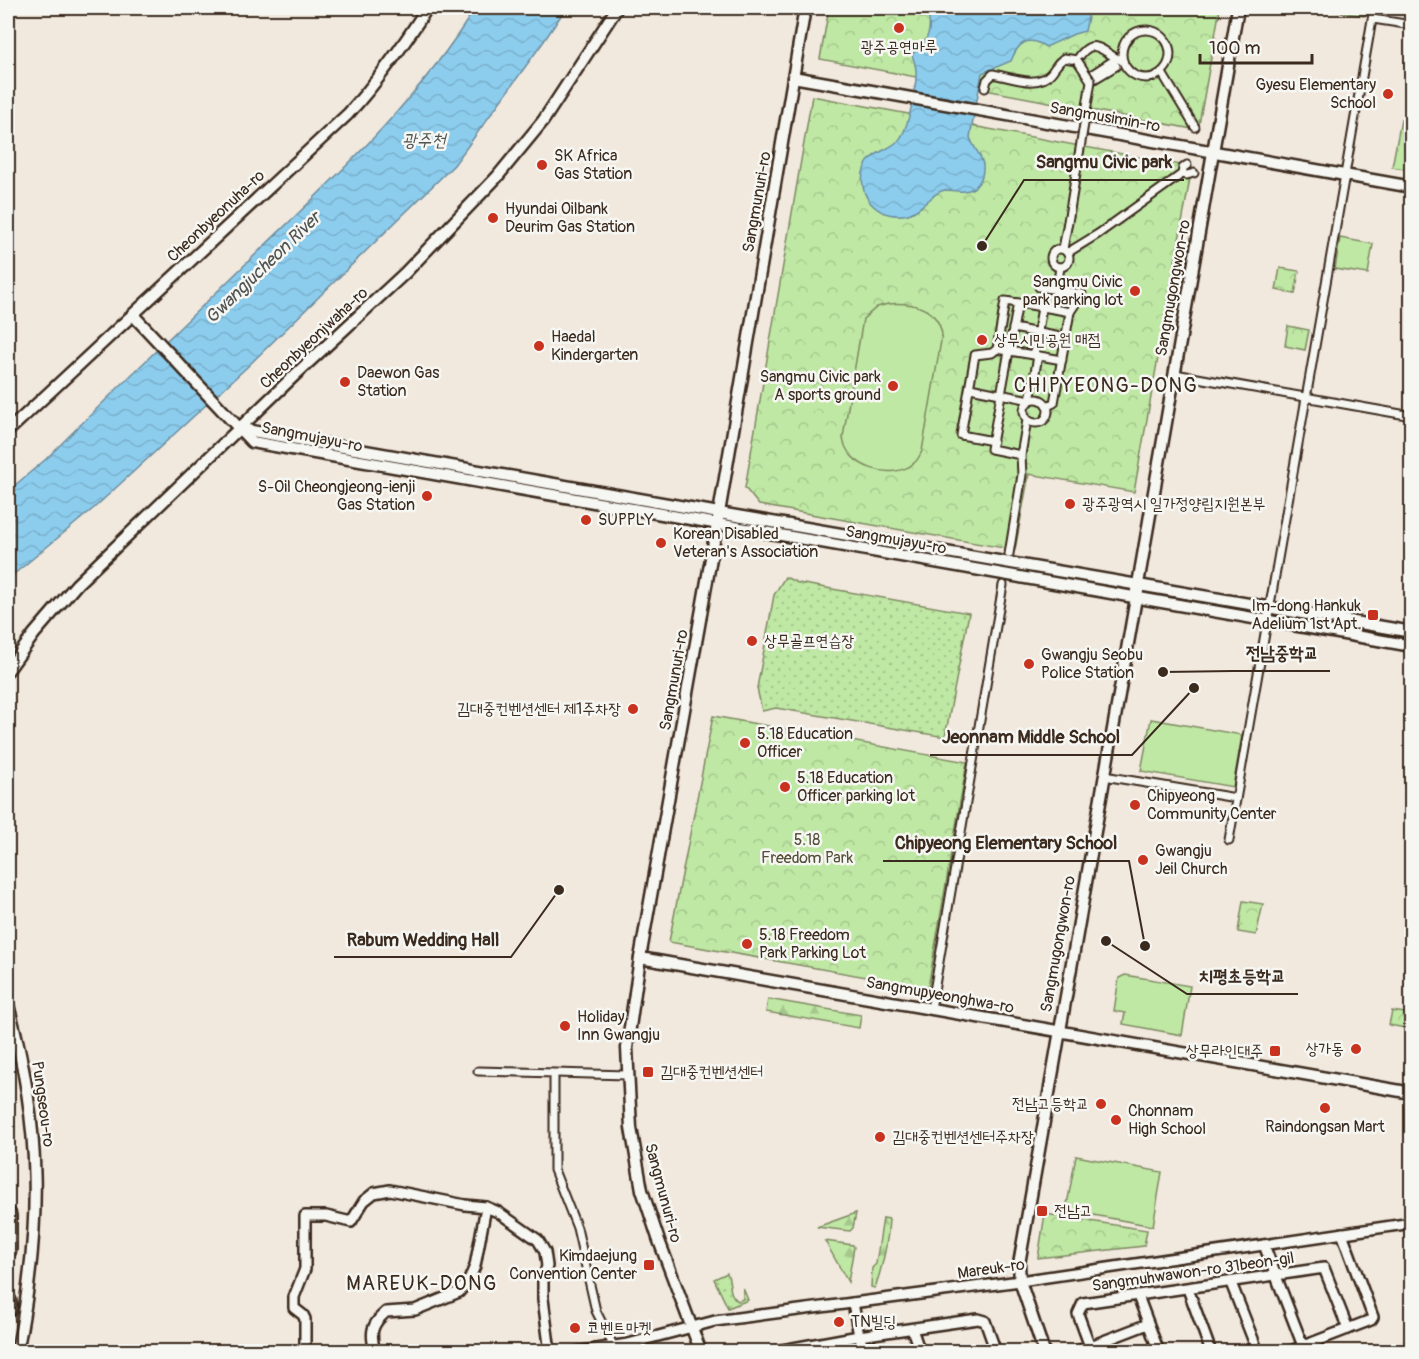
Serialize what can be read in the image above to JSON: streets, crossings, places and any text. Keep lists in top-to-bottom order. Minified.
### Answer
{"streets":{"main road":["Sangmugongwon-ro"],"street":["Sangmusimin-ro","Sangmunuri-ro","Cheonbyeonuha-ro","Cheonbyeonjwaha-ro","Sangmujayu-ro","Sangmupyeonghwa-ro","Pungseou-ro","Mareuk-ro","Sangmuhwawon-ro 31beon-gil"]},"crossings":[["Sangmusimin-ro","Sangmunuri-ro"],["Sangmusimin-ro","Sangmugongwon-ro"],["Sangmunuri-ro","Sangmujayu-ro"],["Sangmunuri-ro","Sangmupyeonghwa-ro"],["Sangmunuri-ro","Mareuk-ro"],["Sangmugongwon-ro","Sangmujayu-ro"],["Sangmugongwon-ro","Sangmupyeonghwa-ro"],["Sangmugongwon-ro","Mareuk-ro"],["Cheonbyeonjwaha-ro","Sangmujayu-ro"]],"districts":["CHIPYEONG-DONG","MAREUK-DONG"],"water":["광주천","Gwangjucheon River"],"parks":["5.18 Freedom Park"],"places":{"other":["광주공연마루","Gyesu Elementary School","SK Africa Gas Station","Hyundai Oilbank Deurim Gas Station","Sangmu Civic park","Sangmu Civic park parking lot","상무시민공원 매점","Haedal Kindergarten","Daewon Gas Station","Sangmu Civic park A sports ground","S-Oil Cheongjeong-ienji Gas Station","광주광역시 일가정양립지원본부","SUPPLY","Korean Disabled Veteran's Association","상무골프연습장","Gwangju Seobu Police Station","전남중학교","Jeonnam Middle School","김대중컨벤션센터 제1주차장","5.18 Education Officer","5.18 Education Officer parking lot","Chipyeong Community Center","Gwangju Jeil Church","Rabum Wedding Hall","치평초등학교","5.18 Freedom Park Parking Lot","Chipyeong Elementary School","Holiday Inn Gwangju","상가동","전남고등학교","Raindongsan Mart","Chonnam High School","김대중컨벤션센터주차장","TN빌딩","코벤트마켓"],"transit":["Im-dong Hankuk Adelium 1st Apt.","상무라인대주","김대중컨벤션센터","전남고","Kimdaejung Convention Center"]},"scale_bar":"100 m"}
